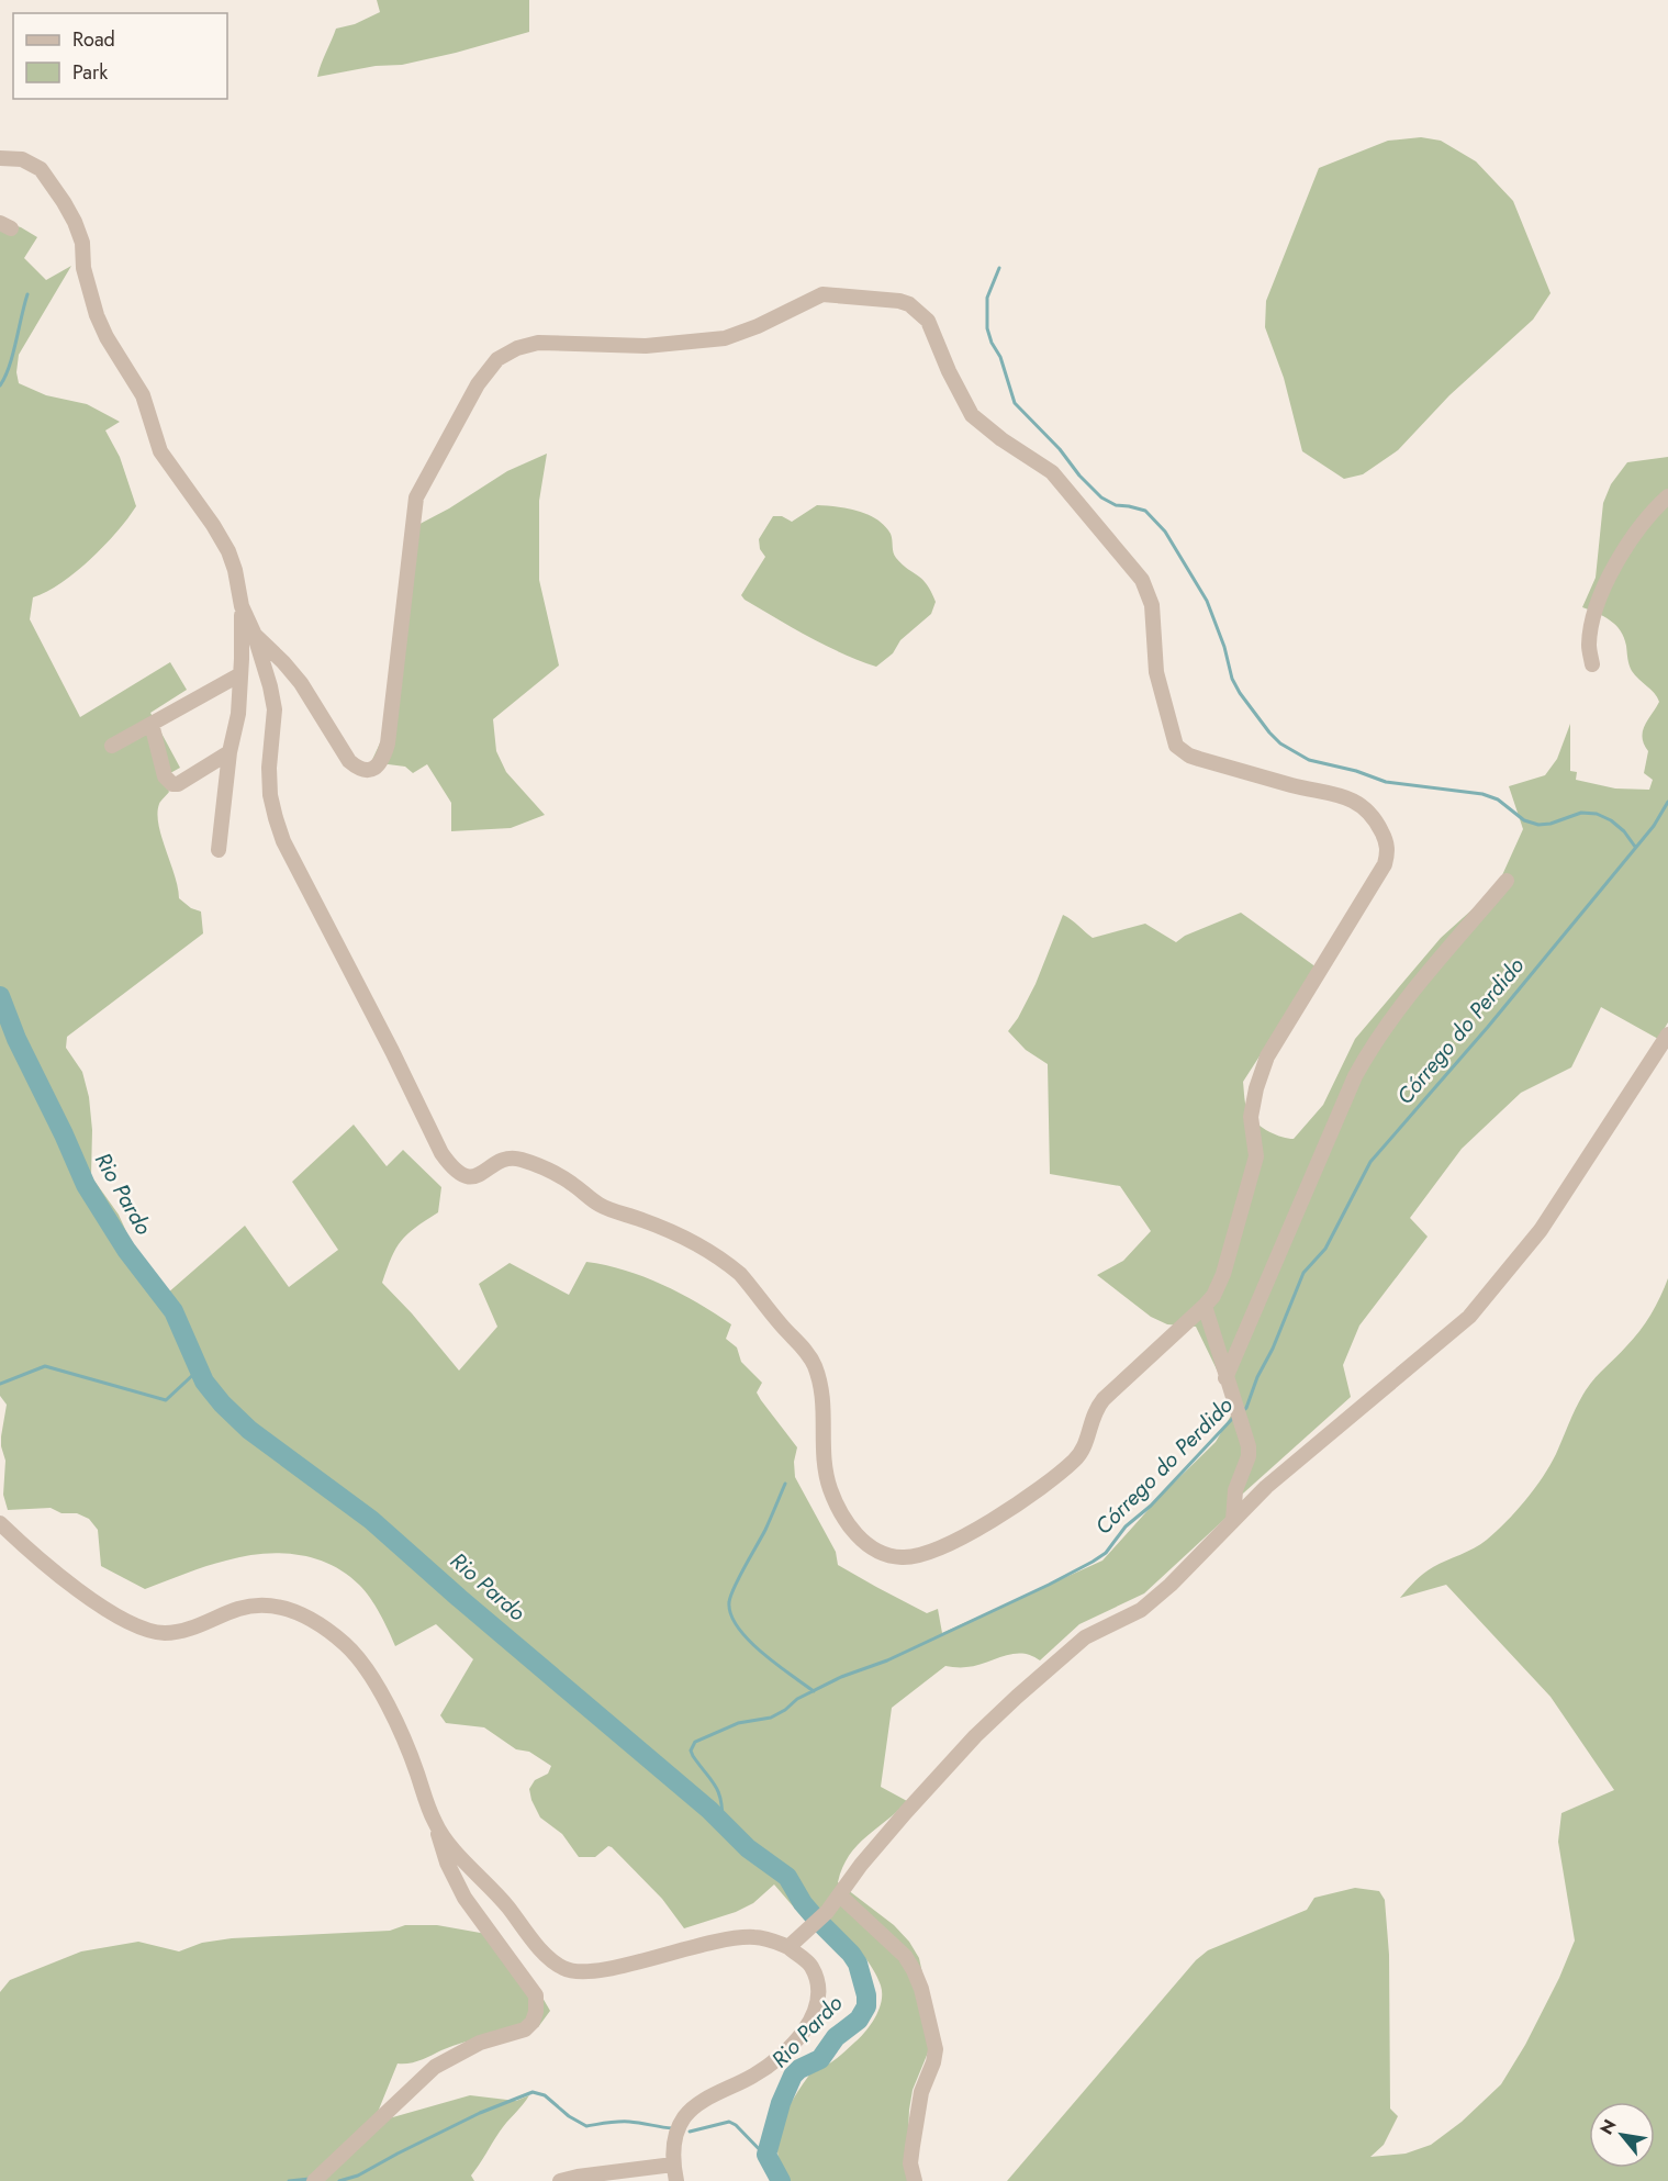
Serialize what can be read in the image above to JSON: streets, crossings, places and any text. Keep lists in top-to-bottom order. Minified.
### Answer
{"water":["Córrego do Perdido","Rio Pardo"],"legend":["Road","Park"],"north":"top left"}
